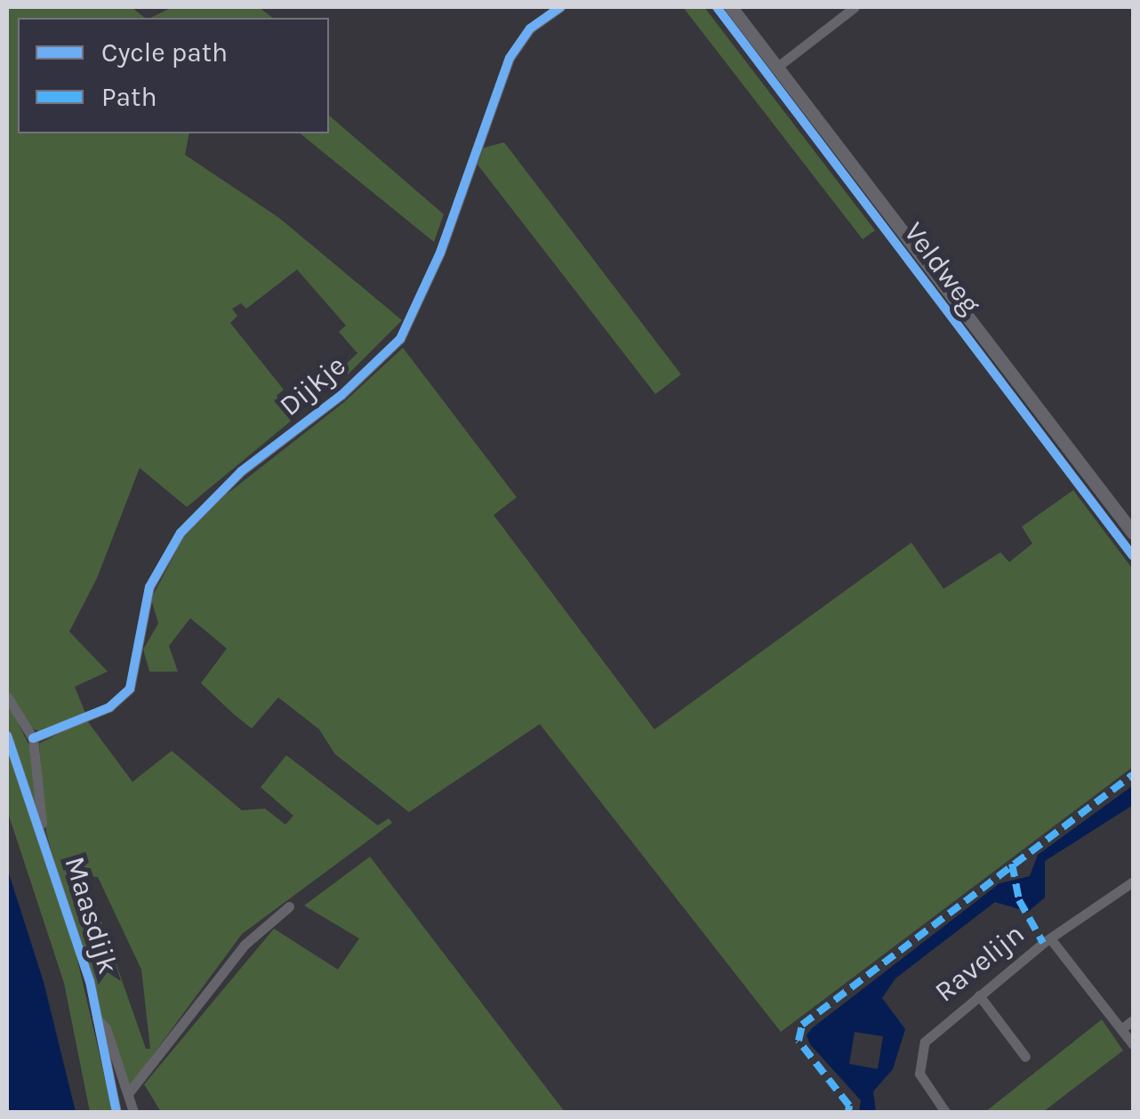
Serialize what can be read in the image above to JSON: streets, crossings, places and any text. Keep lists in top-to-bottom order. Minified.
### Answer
{"streets":{"street":["Veldweg","Dijkje","Maasdijk","Ravelijn"]},"crossings":[["Dijkje","Maasdijk"]],"legend":["Cycle path","Path"]}
